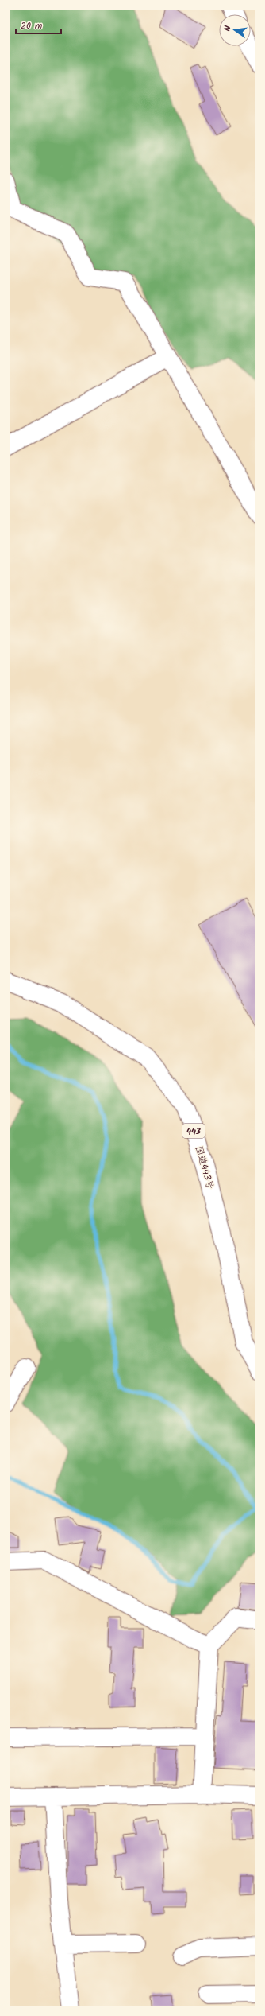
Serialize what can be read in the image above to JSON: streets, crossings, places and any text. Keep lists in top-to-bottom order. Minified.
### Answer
{"streets":{"main road":["443","国道443号"]},"scale_bar":"20 m","north":"left"}
